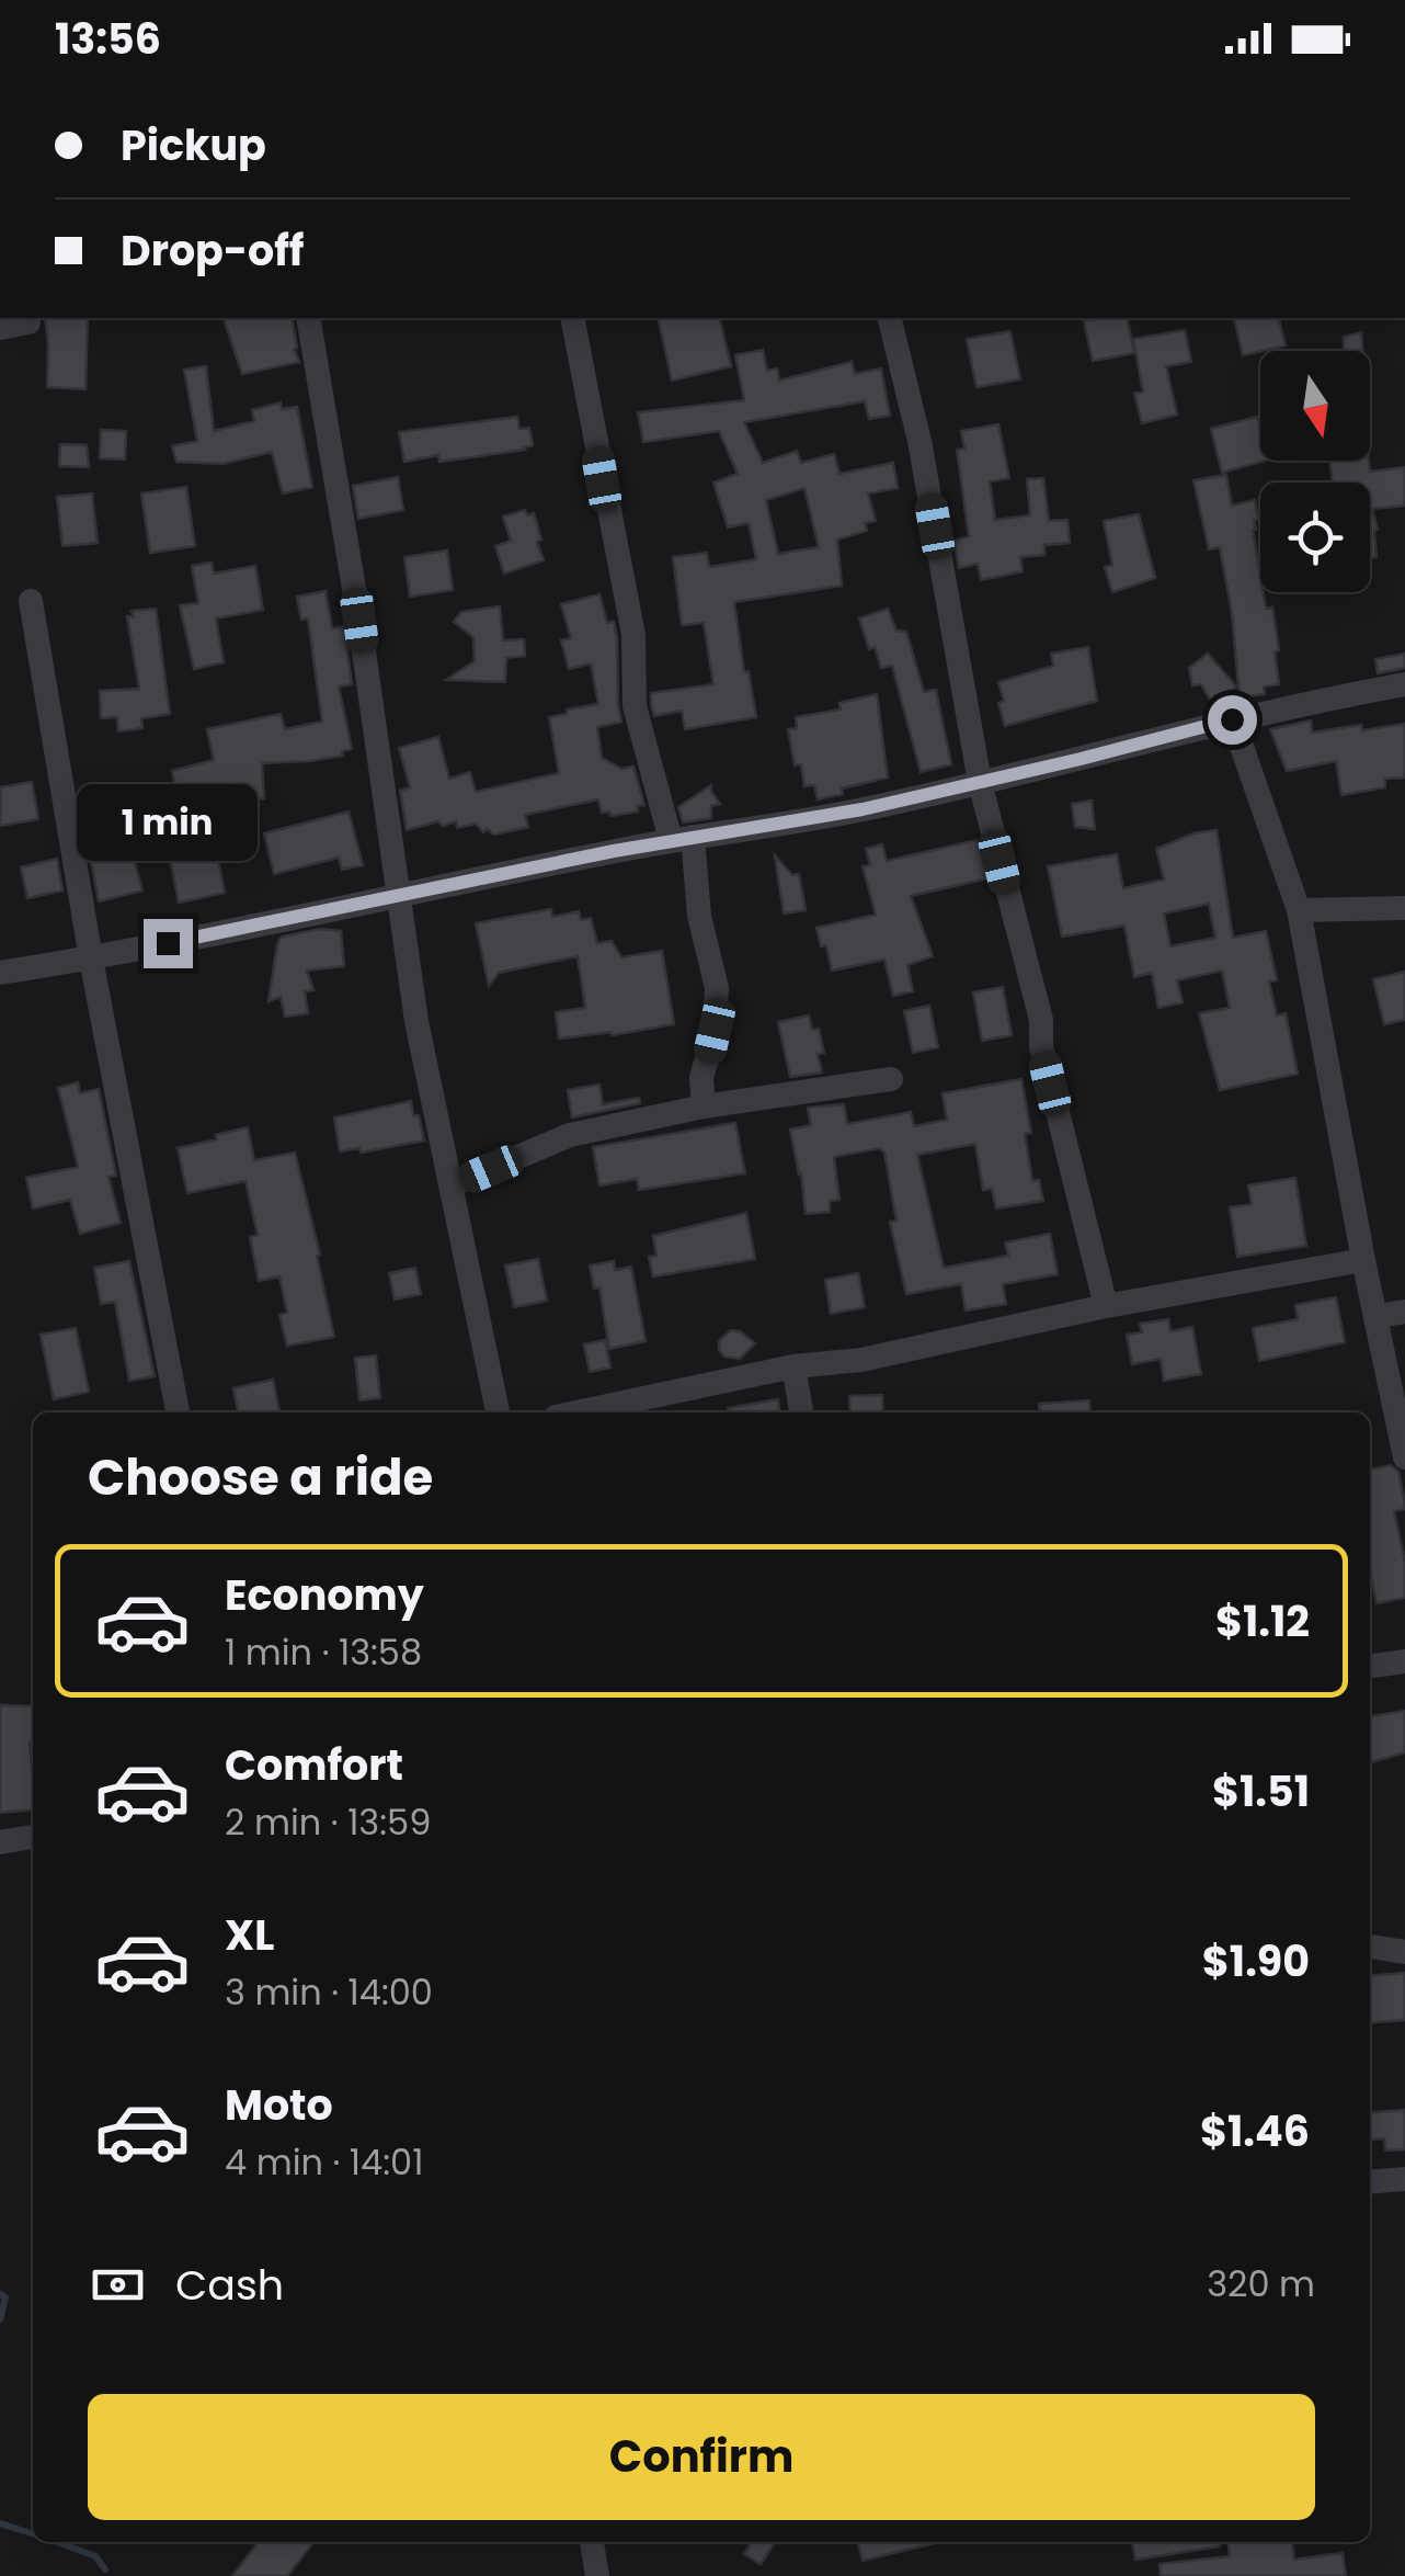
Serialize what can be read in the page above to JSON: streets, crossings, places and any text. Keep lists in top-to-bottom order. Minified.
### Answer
{"north":"bottom","page":{"status":"13:56","banner":["Pickup","Drop-off"],"bubble":"1 min","heading":"Choose a ride","list":[{"name":"Economy","note":"1 min · 13:58","value":"$1.12"},{"name":"Comfort","note":"2 min · 13:59","value":"$1.51"},{"name":"XL","note":"3 min · 14:00","value":"$1.90"},{"name":"Moto","note":"4 min · 14:01","value":"$1.46"}],"pay":["Cash","320 m"],"buttons":"Confirm"}}
